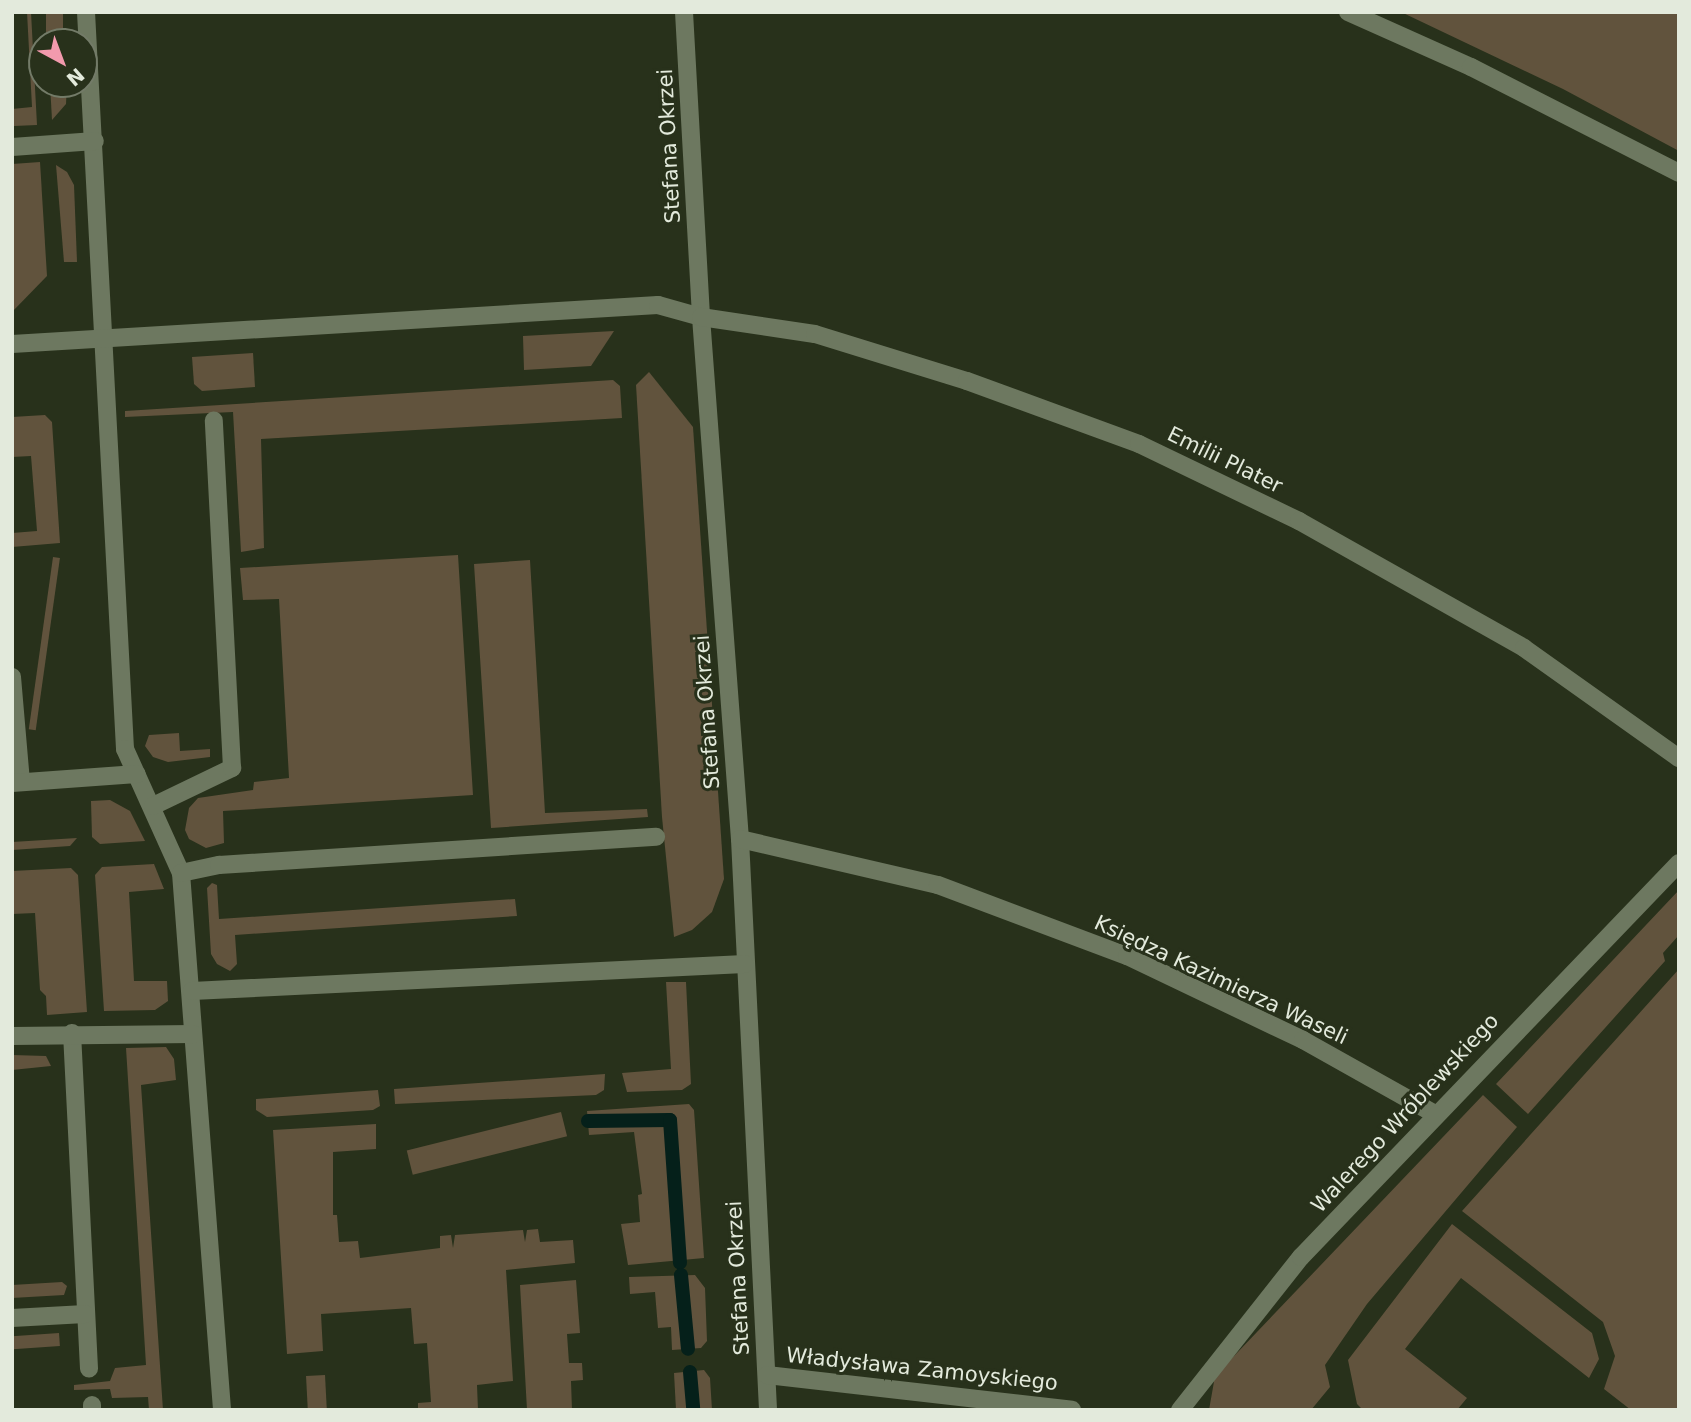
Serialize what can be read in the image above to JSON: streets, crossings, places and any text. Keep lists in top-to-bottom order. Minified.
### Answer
{"streets":{"street":["Stefana Okrzei","Emilii Plater","Księdza Kazimierza Waseli","Walerego Wróblewskiego","Władysława Zamoyskiego"]},"crossings":[["Stefana Okrzei","Emilii Plater"],["Stefana Okrzei","Księdza Kazimierza Waseli"],["Stefana Okrzei","Władysława Zamoyskiego"],["Księdza Kazimierza Waseli","Walerego Wróblewskiego"]],"north":"bottom right"}
